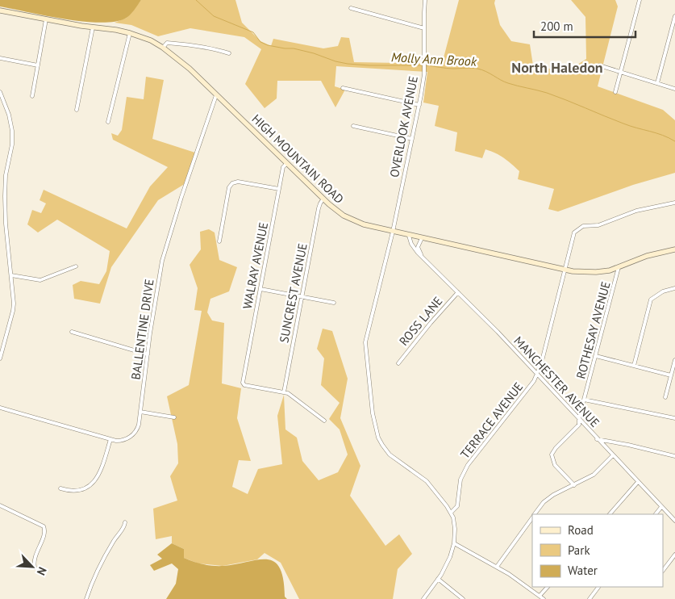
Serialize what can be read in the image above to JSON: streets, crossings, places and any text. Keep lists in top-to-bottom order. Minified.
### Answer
{"streets":{"street":["OVERLOOK AVENUE","HIGH MOUNTAIN ROAD","WALRAY AVENUE","SUNCREST AVENUE","ROSS LANE","BALLENTINE DRIVE","ROTHESAY AVENUE","MANCHESTER AVENUE","TERRACE AVENUE"]},"crossings":[["OVERLOOK AVENUE","HIGH MOUNTAIN ROAD"],["OVERLOOK AVENUE","TERRACE AVENUE"],["HIGH MOUNTAIN ROAD","WALRAY AVENUE"],["HIGH MOUNTAIN ROAD","SUNCREST AVENUE"],["HIGH MOUNTAIN ROAD","BALLENTINE DRIVE"],["HIGH MOUNTAIN ROAD","ROTHESAY AVENUE"],["HIGH MOUNTAIN ROAD","MANCHESTER AVENUE"],["HIGH MOUNTAIN ROAD","TERRACE AVENUE"],["WALRAY AVENUE","SUNCREST AVENUE"],["ROSS LANE","MANCHESTER AVENUE"],["ROTHESAY AVENUE","MANCHESTER AVENUE"],["MANCHESTER AVENUE","TERRACE AVENUE"]],"districts":["North Haledon"],"water":["Molly Ann Brook"],"legend":["Road","Park","Water"],"scale_bar":"200 m","north":"bottom right"}
